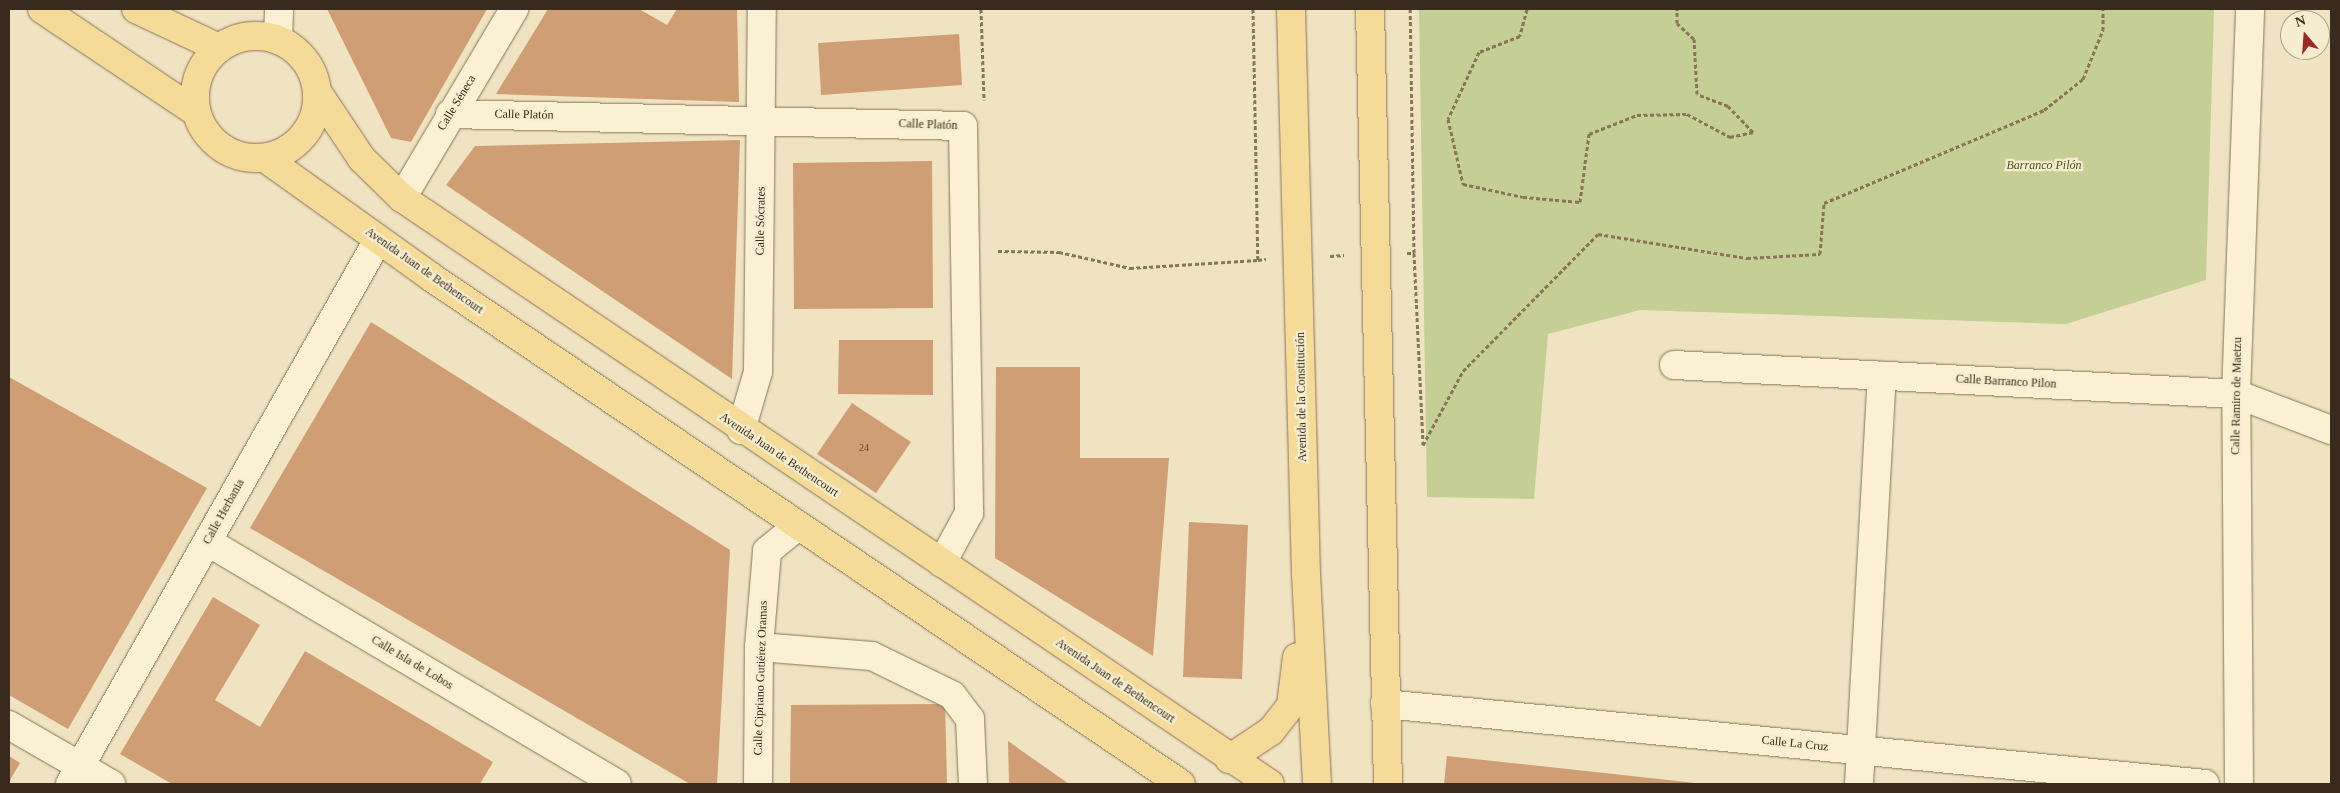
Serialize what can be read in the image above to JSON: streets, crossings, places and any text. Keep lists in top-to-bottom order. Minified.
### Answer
{"streets":{"main road":["Avenida Juan de Bethencourt","Avenida de la Constitución"],"street":["Calle Séneca","Calle Platón","Calle Sócrates","Calle Barranco Pilon","Calle Ramiro de Maetzu","Calle Herbania","Calle Isla de Lobos","Calle Cipriano Gutiérez Oramas","Calle La Cruz"]},"crossings":[["Calle Séneca","Calle Platón"],["Calle Séneca","Avenida Juan de Bethencourt"],["Calle Platón","Calle Sócrates"],["Calle Platón","Avenida Juan de Bethencourt"],["Calle Sócrates","Avenida Juan de Bethencourt"],["Avenida Juan de Bethencourt","Calle Herbania"],["Avenida Juan de Bethencourt","Calle Cipriano Gutiérez Oramas"],["Calle Barranco Pilon","Calle Ramiro de Maetzu"],["Calle Herbania","Calle Isla de Lobos"]],"parks":["Barranco Pilón"],"house_numbers":["24"],"north":"top"}
